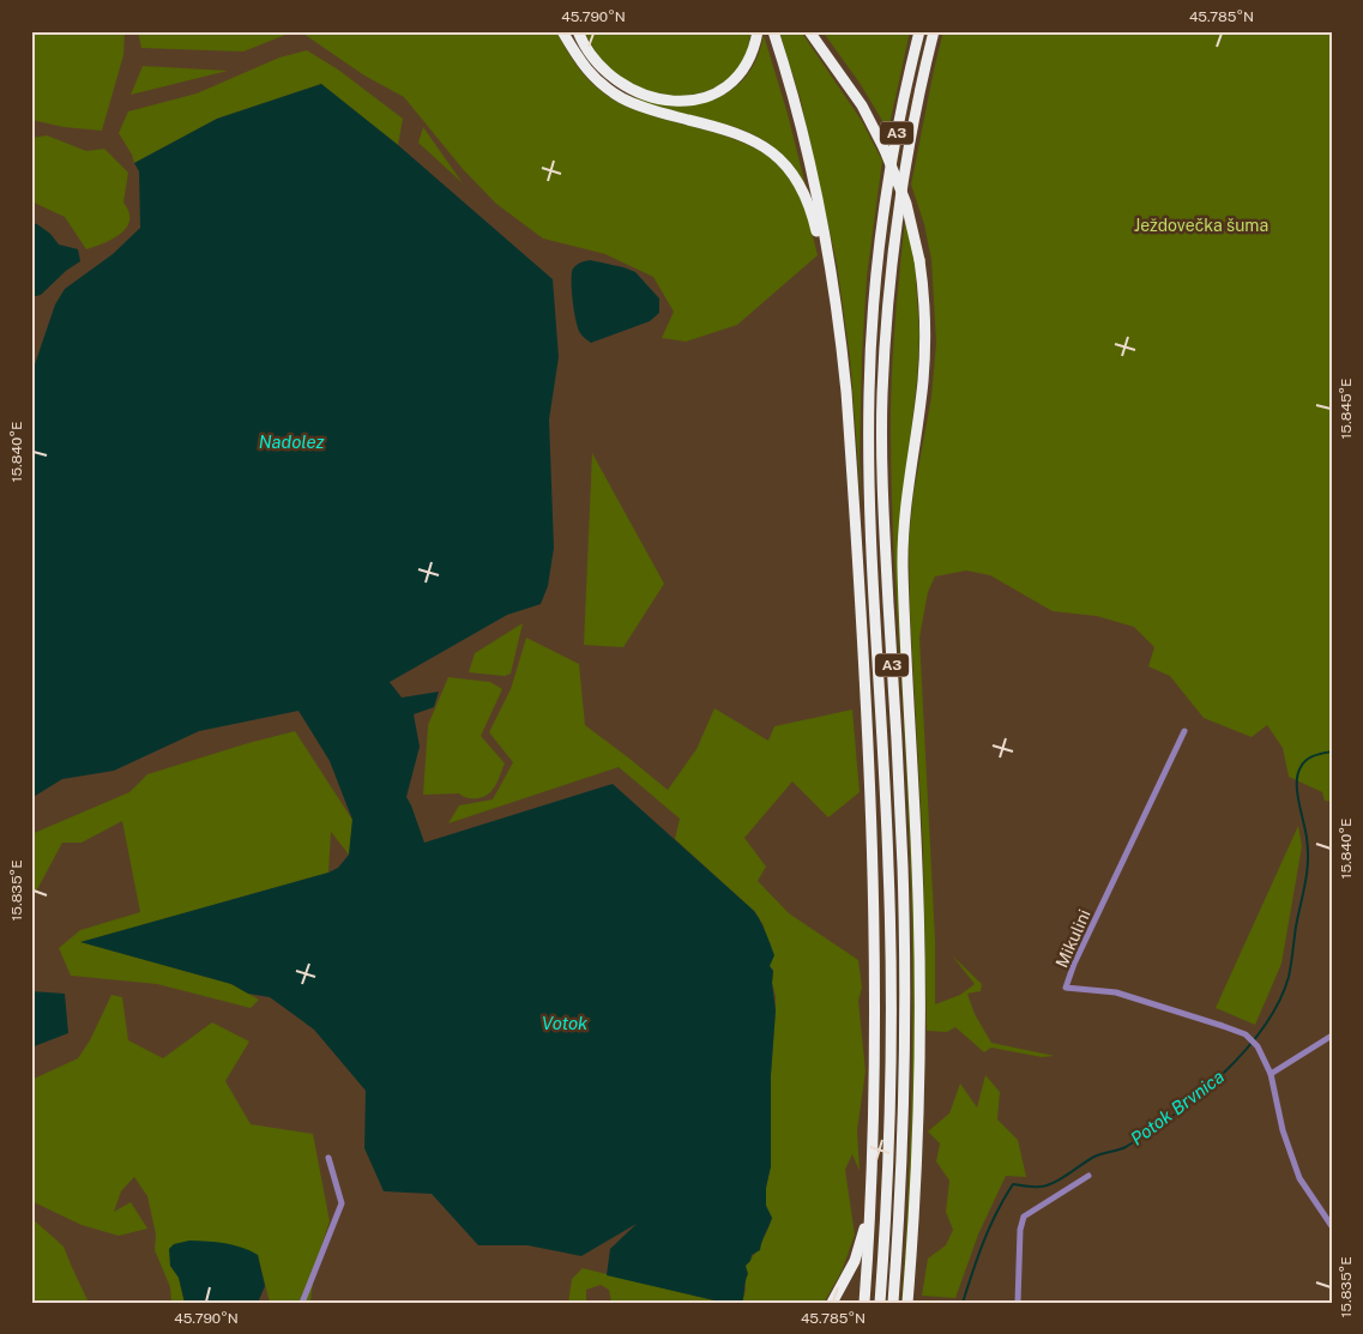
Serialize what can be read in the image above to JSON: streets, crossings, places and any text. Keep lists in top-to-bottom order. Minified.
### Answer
{"streets":{"highway":["A3"],"street":["Mikulini"]},"water":["Nadolez","Votok","Potok Brvnica"],"parks":["Ježdovečka šuma"],"coordinates":["45.790°N","45.785°N","15.845°E","15.840°E","15.835°E"]}
